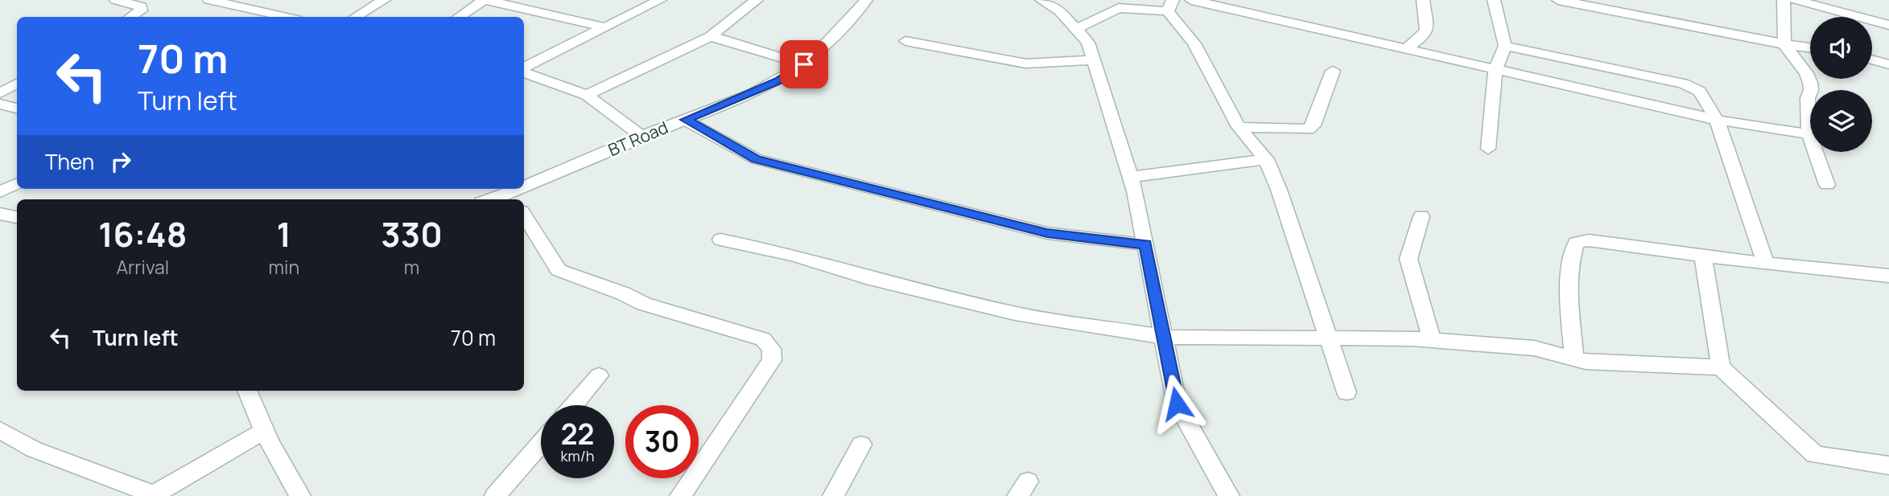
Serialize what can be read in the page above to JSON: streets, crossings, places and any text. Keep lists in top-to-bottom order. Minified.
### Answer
{"streets":{"street":["BT Road"]},"page":{"turn":["70 m","Turn left"],"then":"Then","eta":["16:48","Arrival","1","min","330","m"],"list":[{"name":"Turn left","value":"70 m"}],"speed":"22 km/h","limit":"30"}}
